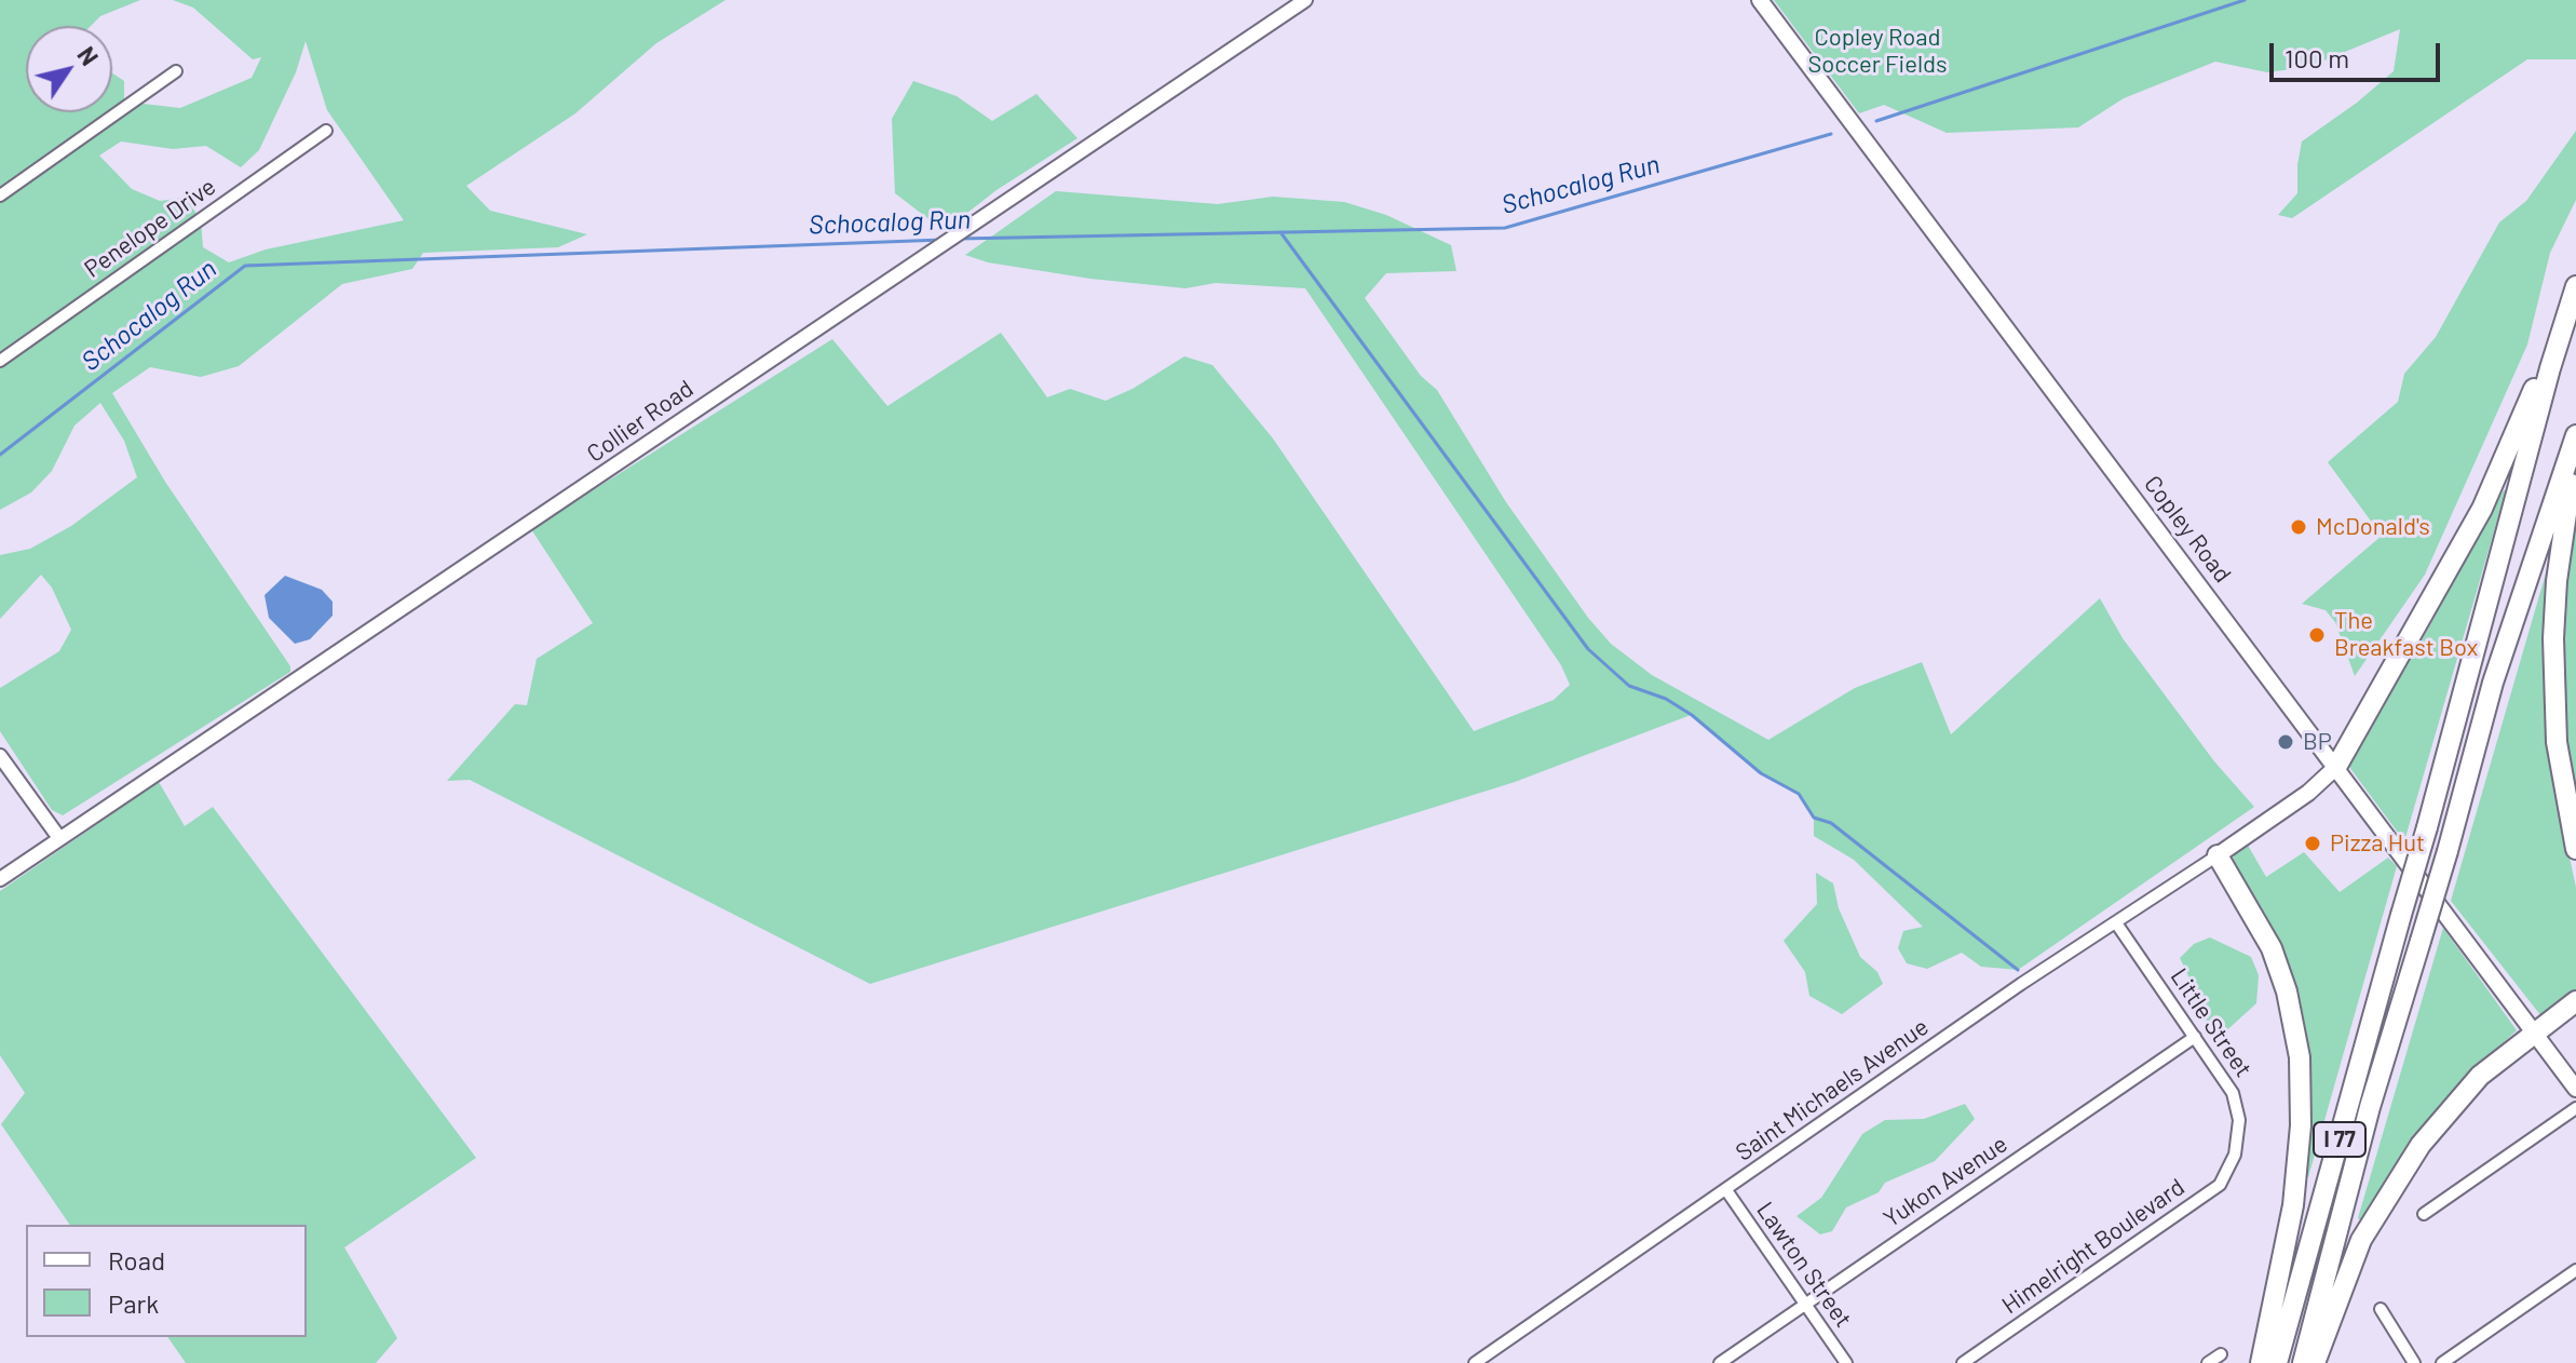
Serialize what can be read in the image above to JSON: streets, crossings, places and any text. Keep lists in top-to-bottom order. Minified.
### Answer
{"streets":{"highway":["I 77"],"main road":["Copley Road"],"street":["Penelope Drive","Collier Road","Little Street","Saint Michaels Avenue","Yukon Avenue","Himelright Boulevard","Lawton Street"]},"crossings":[["Little Street","Saint Michaels Avenue"],["Little Street","Yukon Avenue"],["Little Street","Himelright Boulevard"],["Saint Michaels Avenue","Lawton Street"],["Yukon Avenue","Lawton Street"]],"water":["Schocalog Run"],"parks":["Copley Road Soccer Fields"],"places":["McDonald's","The Breakfast Box","BP","Pizza Hut"],"legend":["Road","Park"],"scale_bar":"100 m","north":"top right"}
